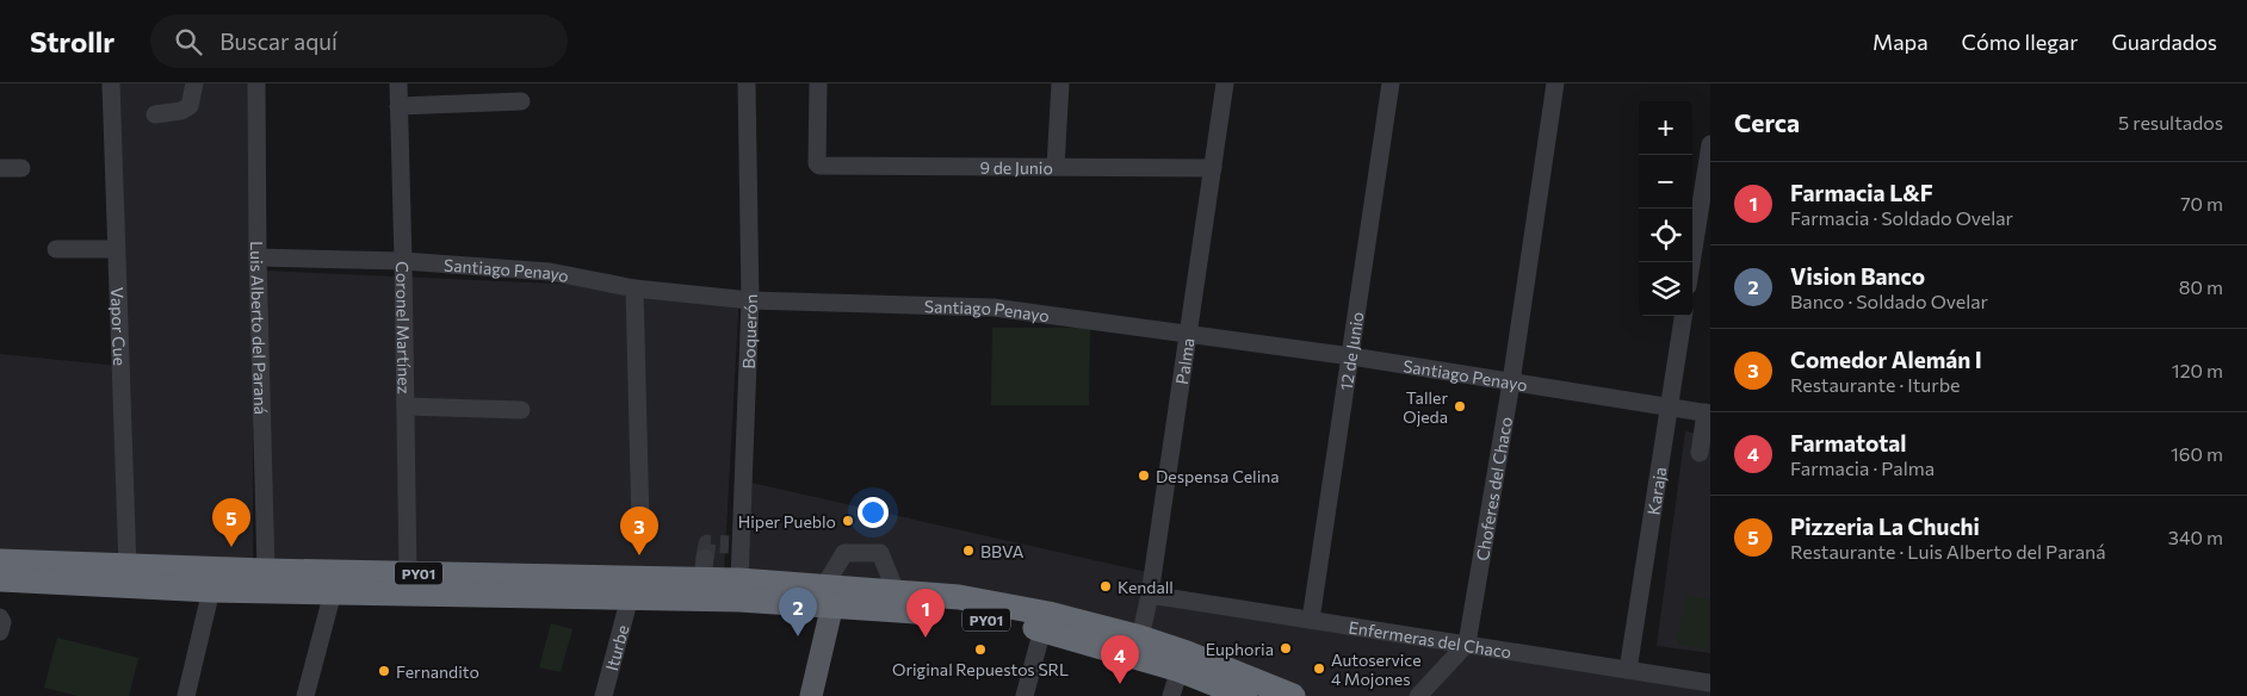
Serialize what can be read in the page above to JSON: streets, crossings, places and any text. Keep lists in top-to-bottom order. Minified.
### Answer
{"streets":{"highway":["PY01"],"street":["9 de Junio","Santiago Penayo","Vapor Cue","Luis Alberto del Paraná","Coronel Martínez","Boquerón","12 de Junio","Palma","Choferes del Chaco","Karaja","Enfermeras del Chaco","Iturbe"]},"crossings":[["9 de Junio","Palma"],["Santiago Penayo","Luis Alberto del Paraná"],["Santiago Penayo","Coronel Martínez"],["Santiago Penayo","Boquerón"],["Santiago Penayo","12 de Junio"],["Santiago Penayo","Palma"],["Santiago Penayo","Choferes del Chaco"],["Santiago Penayo","Karaja"],["Vapor Cue","PY01"],["Luis Alberto del Paraná","PY01"],["Coronel Martínez","PY01"],["Boquerón","PY01"],["12 de Junio","Enfermeras del Chaco"],["Palma","PY01"],["Palma","Enfermeras del Chaco"],["Choferes del Chaco","Enfermeras del Chaco"],["Karaja","Enfermeras del Chaco"],["PY01","Iturbe"]],"places":["Taller Ojeda","Despensa Celina","Hiper Pueblo","BBVA","Kendall","Euphoria","Original Repuestos SRL","Autoservice 4 Mojones","Fernandito"],"page":{"header":"Strollr","search":"Buscar aquí","nav":["Mapa","Cómo llegar","Guardados"],"heading":["Cerca","5 resultados"],"map_buttons":["+","−"],"list":[{"mark":"1","name":"Farmacia L&F","note":"Farmacia · Soldado Ovelar","value":"70 m"},{"mark":"2","name":"Vision Banco","note":"Banco · Soldado Ovelar","value":"80 m"},{"mark":"3","name":"Comedor Alemán I","note":"Restaurante · Iturbe","value":"120 m"},{"mark":"4","name":"Farmatotal","note":"Farmacia · Palma","value":"160 m"},{"mark":"5","name":"Pizzeria La Chuchi","note":"Restaurante · Luis Alberto del Paraná","value":"340 m"}],"pins":["5","3","2","1","4"]}}
